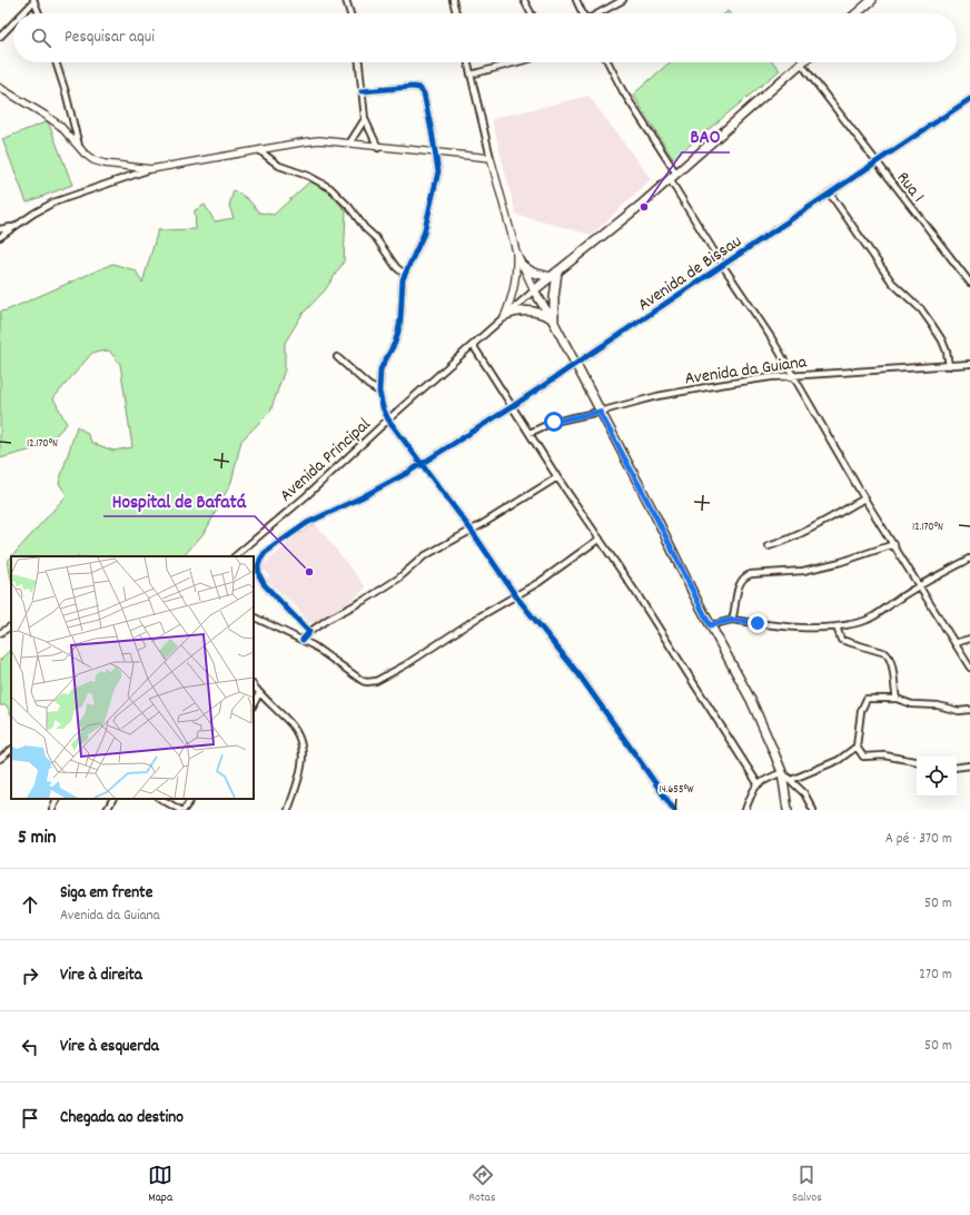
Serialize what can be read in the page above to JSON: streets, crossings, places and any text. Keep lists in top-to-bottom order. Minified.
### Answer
{"streets":{"street":["Rua 1","Avenida de Bissau","Avenida da Guiana","Avenida Principal"]},"crossings":[["Rua 1","Avenida de Bissau"]],"places":["BAO","Hospital de Bafatá"],"page":{"search":"Pesquisar aqui","heading":["5 min","A pé · 370 m"],"list":[["Siga em frente","Avenida da Guiana","50 m"],["Vire à direita","270 m"],["Vire à esquerda","50 m"],"Chegada ao destino"],"nav":["Mapa","Rotas","Salvos"]},"coordinates":["12.170°N","14.655°W"]}
